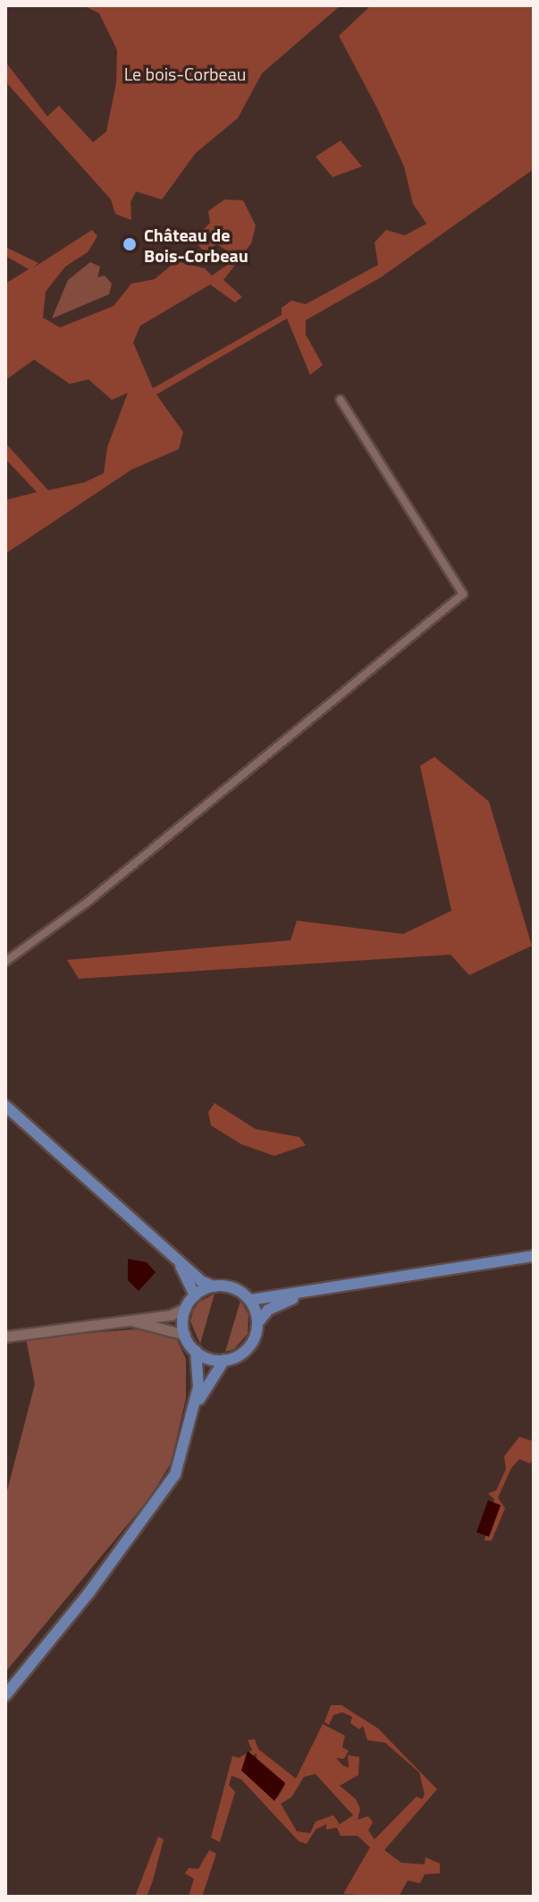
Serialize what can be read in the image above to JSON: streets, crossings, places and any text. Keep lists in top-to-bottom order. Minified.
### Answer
{"parks":["Le bois-Corbeau"],"places":["Château de Bois-Corbeau"]}
